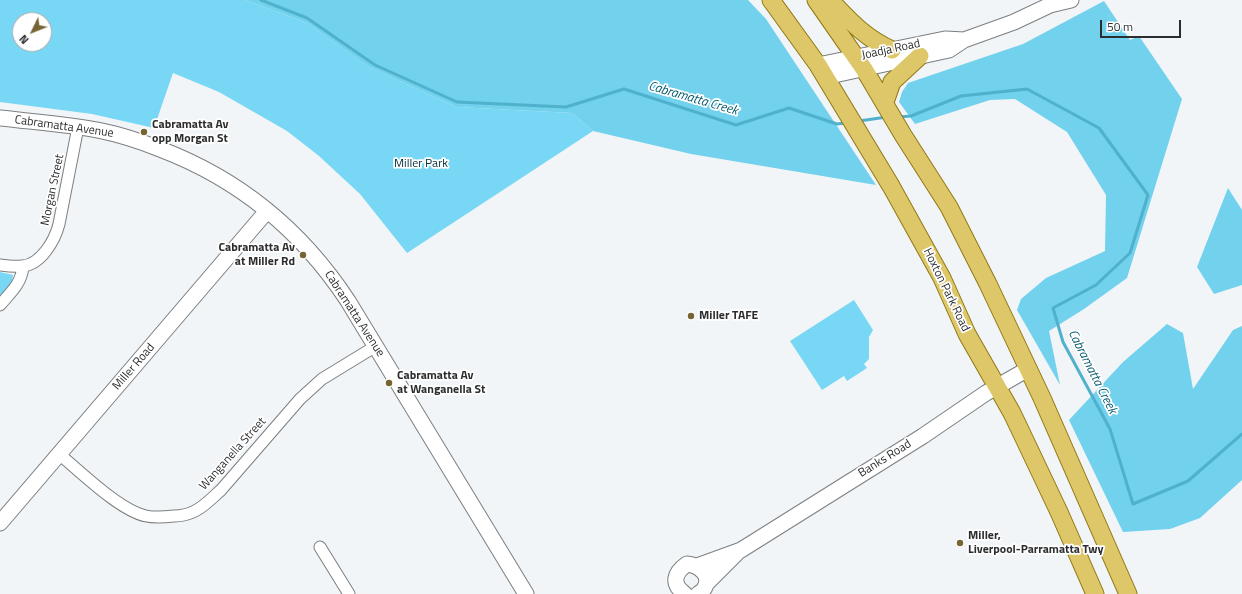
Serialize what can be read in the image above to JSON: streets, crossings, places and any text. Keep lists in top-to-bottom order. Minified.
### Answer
{"streets":{"main road":["Hoxton Park Road"],"street":["Joadja Road","Cabramatta Avenue","Morgan Street","Miller Road","Wanganella Street","Banks Road"]},"crossings":[["Joadja Road","Hoxton Park Road"],["Cabramatta Avenue","Morgan Street"],["Cabramatta Avenue","Miller Road"],["Cabramatta Avenue","Wanganella Street"],["Hoxton Park Road","Banks Road"],["Miller Road","Wanganella Street"]],"water":["Cabramatta Creek"],"parks":["Miller Park"],"places":["Cabramatta Av opp Morgan St","Cabramatta Av at Miller Rd","Miller TAFE","Cabramatta Av at Wanganella St","Miller, Liverpool-Parramatta Twy"],"scale_bar":"50 m","north":"bottom left"}
